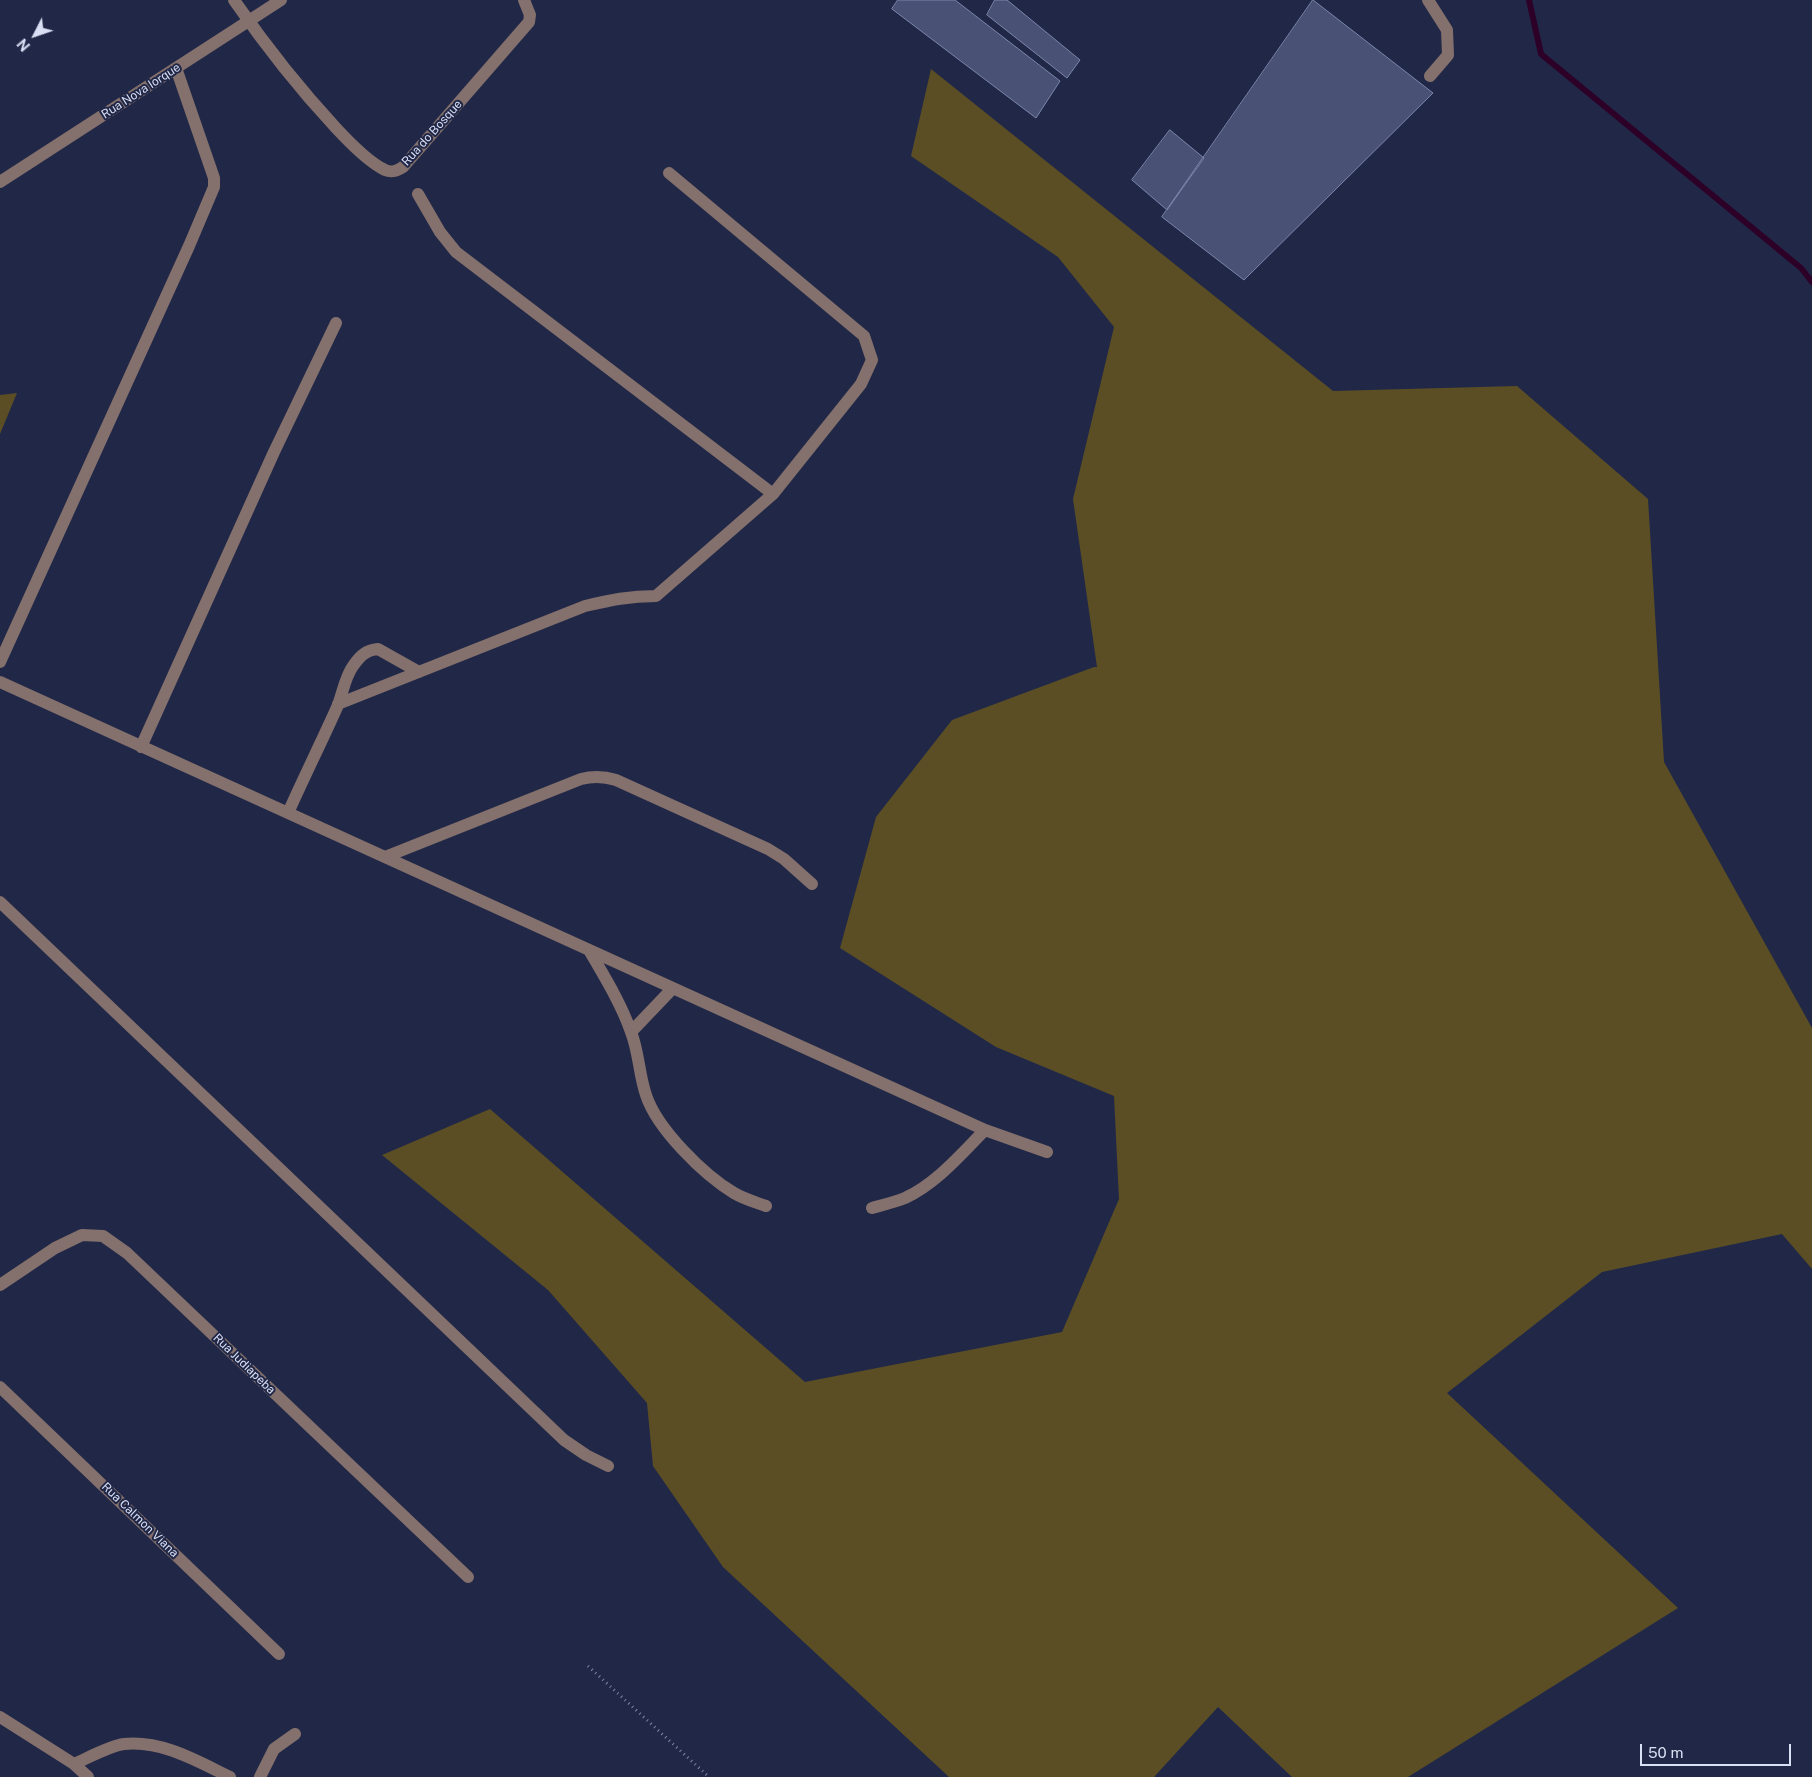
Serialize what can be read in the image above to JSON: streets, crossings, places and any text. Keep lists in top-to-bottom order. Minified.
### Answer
{"streets":{"street":["Rua Nova Iorque","Rua do Bosque","Rua Judiapeba","Rua Calmon Viana"]},"crossings":[["Rua Nova Iorque","Rua do Bosque"]],"scale_bar":"50 m","north":"bottom left"}
